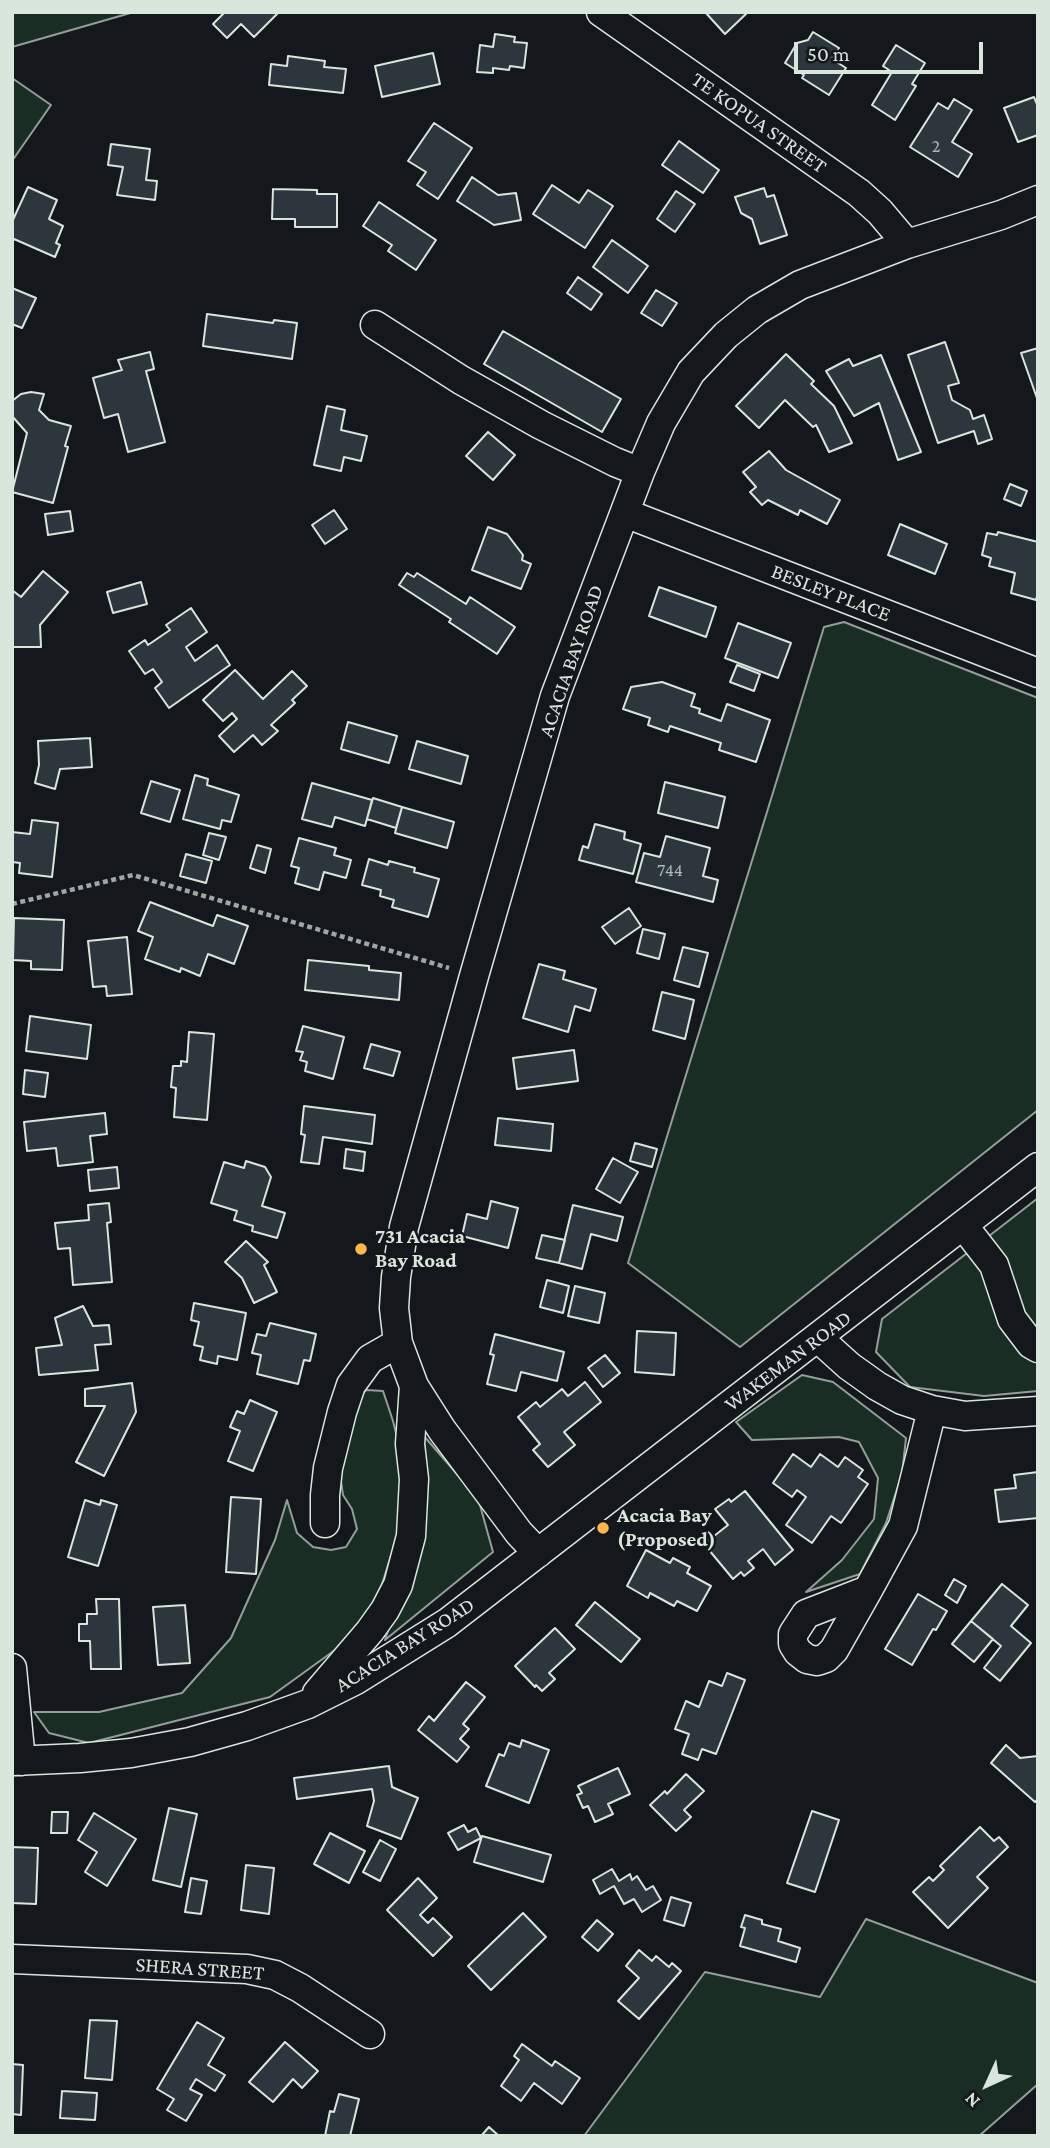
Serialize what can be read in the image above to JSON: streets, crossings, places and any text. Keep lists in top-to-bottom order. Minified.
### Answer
{"streets":{"street":["TE KOPUA STREET","BESLEY PLACE","ACACIA BAY ROAD","WAKEMAN ROAD","SHERA STREET"]},"crossings":[["TE KOPUA STREET","ACACIA BAY ROAD"],["BESLEY PLACE","ACACIA BAY ROAD"],["ACACIA BAY ROAD","WAKEMAN ROAD"]],"places":["731 Acacia Bay Road","Acacia Bay (Proposed)"],"house_numbers":["2","744"],"scale_bar":"50 m","north":"bottom left"}
